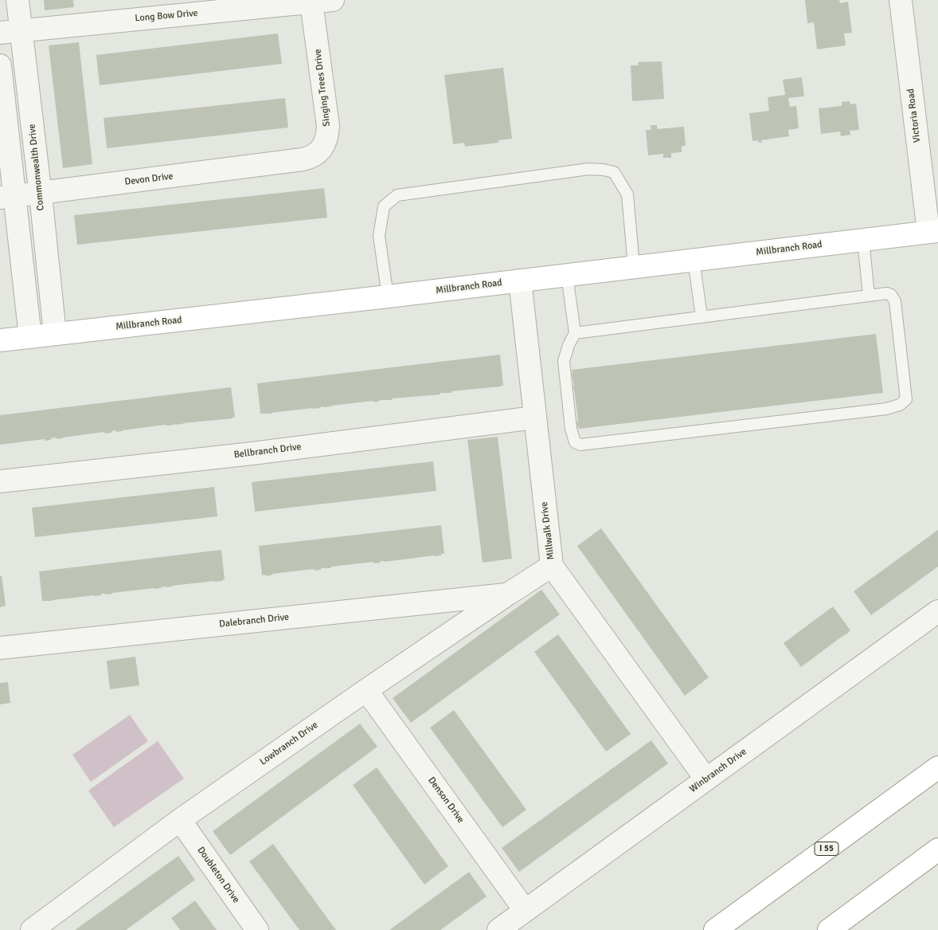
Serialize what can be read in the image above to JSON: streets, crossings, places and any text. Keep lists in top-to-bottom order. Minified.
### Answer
{"streets":{"main road":["Millbranch Road","I 55"],"street":["Long Bow Drive","Singing Trees Drive","Victoria Road","Commonwealth Drive","Devon Drive","Bellbranch Drive","Millwalk Drive","Dalebranch Drive","Lowbranch Drive","Winbranch Drive","Denson Drive","Doubleton Drive"]},"crossings":[["Long Bow Drive","Singing Trees Drive"],["Long Bow Drive","Commonwealth Drive"],["Singing Trees Drive","Devon Drive"],["Victoria Road","Millbranch Road"],["Commonwealth Drive","Devon Drive"],["Commonwealth Drive","Millbranch Road"],["Millbranch Road","Millwalk Drive"],["Bellbranch Drive","Millwalk Drive"],["Millwalk Drive","Lowbranch Drive"],["Millwalk Drive","Winbranch Drive"],["Dalebranch Drive","Lowbranch Drive"],["Lowbranch Drive","Denson Drive"],["Lowbranch Drive","Doubleton Drive"],["Winbranch Drive","Denson Drive"]]}
